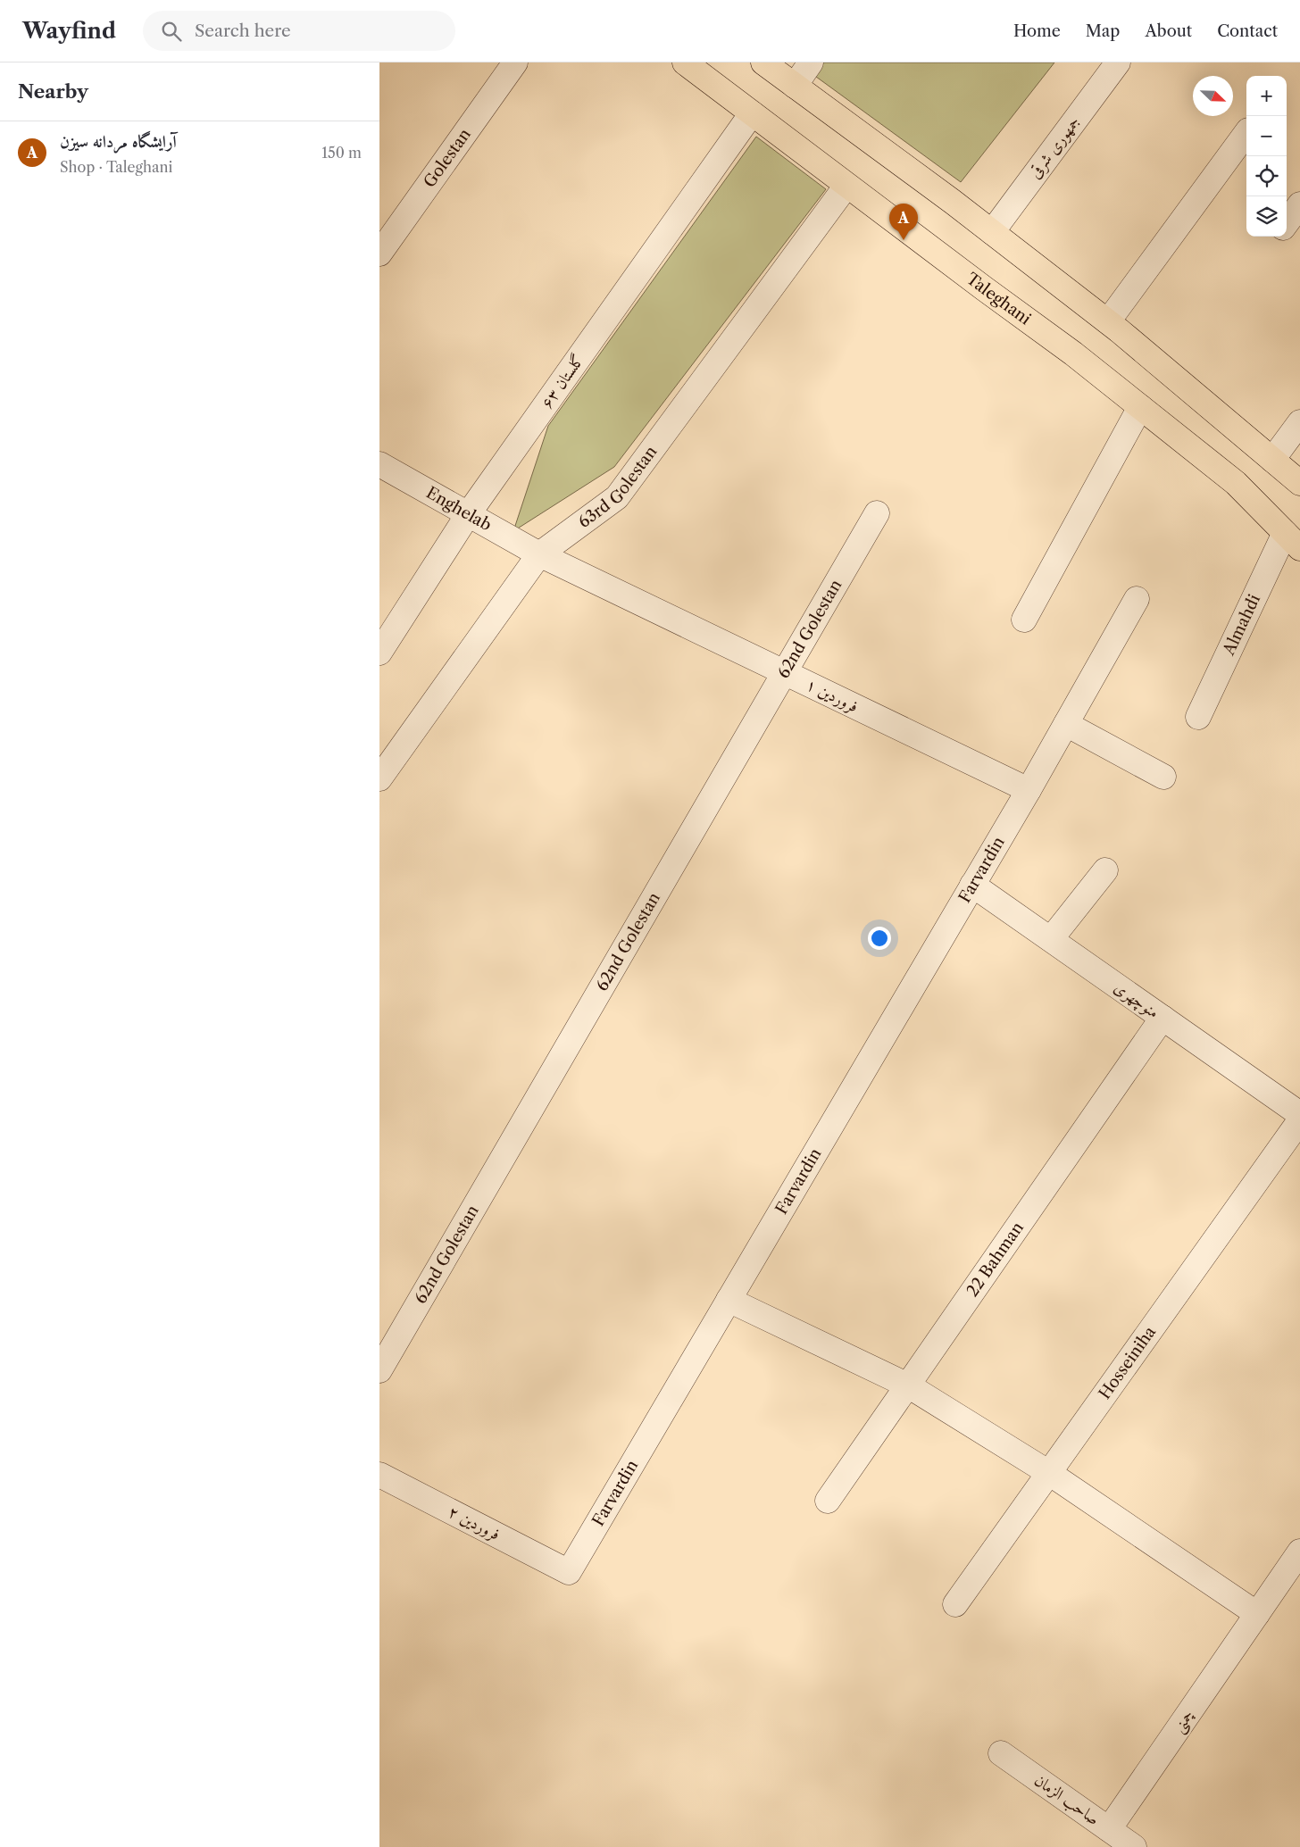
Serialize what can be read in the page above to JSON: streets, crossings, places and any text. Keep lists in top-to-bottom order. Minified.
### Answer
{"streets":{"main road":["Taleghani"],"street":["جمهوری شرقی","Golestan","گلستان ۶۳","63rd Golestan","Enghelab","Almahdi","62nd Golestan","فروردین ۱","Farvardin","منوچهری","22 Bahman","Hosseiniha","فروردین ۲","چمنی","صاحب الزمان"]},"crossings":[["Taleghani","گلستان ۶۳"],["Taleghani","63rd Golestan"],["Taleghani","Almahdi"],["گلستان ۶۳","Enghelab"],["63rd Golestan","Enghelab"],["63rd Golestan","فروردین ۱"],["Enghelab","فروردین ۱"],["62nd Golestan","فروردین ۱"],["فروردین ۱","Farvardin"],["Farvardin","منوچهری"],["Farvardin","فروردین ۲"],["منوچهری","22 Bahman"],["چمنی","صاحب الزمان"]],"north":"bottom right","page":{"header":"Wayfind","search":"Search here","nav":["Home","Map","About","Contact"],"heading":"Nearby","map_buttons":["+","−"],"list":[{"mark":"A","name":"آرایشگاه مردانه سیزن","note":"Shop · Taleghani","value":"150 m"}],"pins":"A"}}
